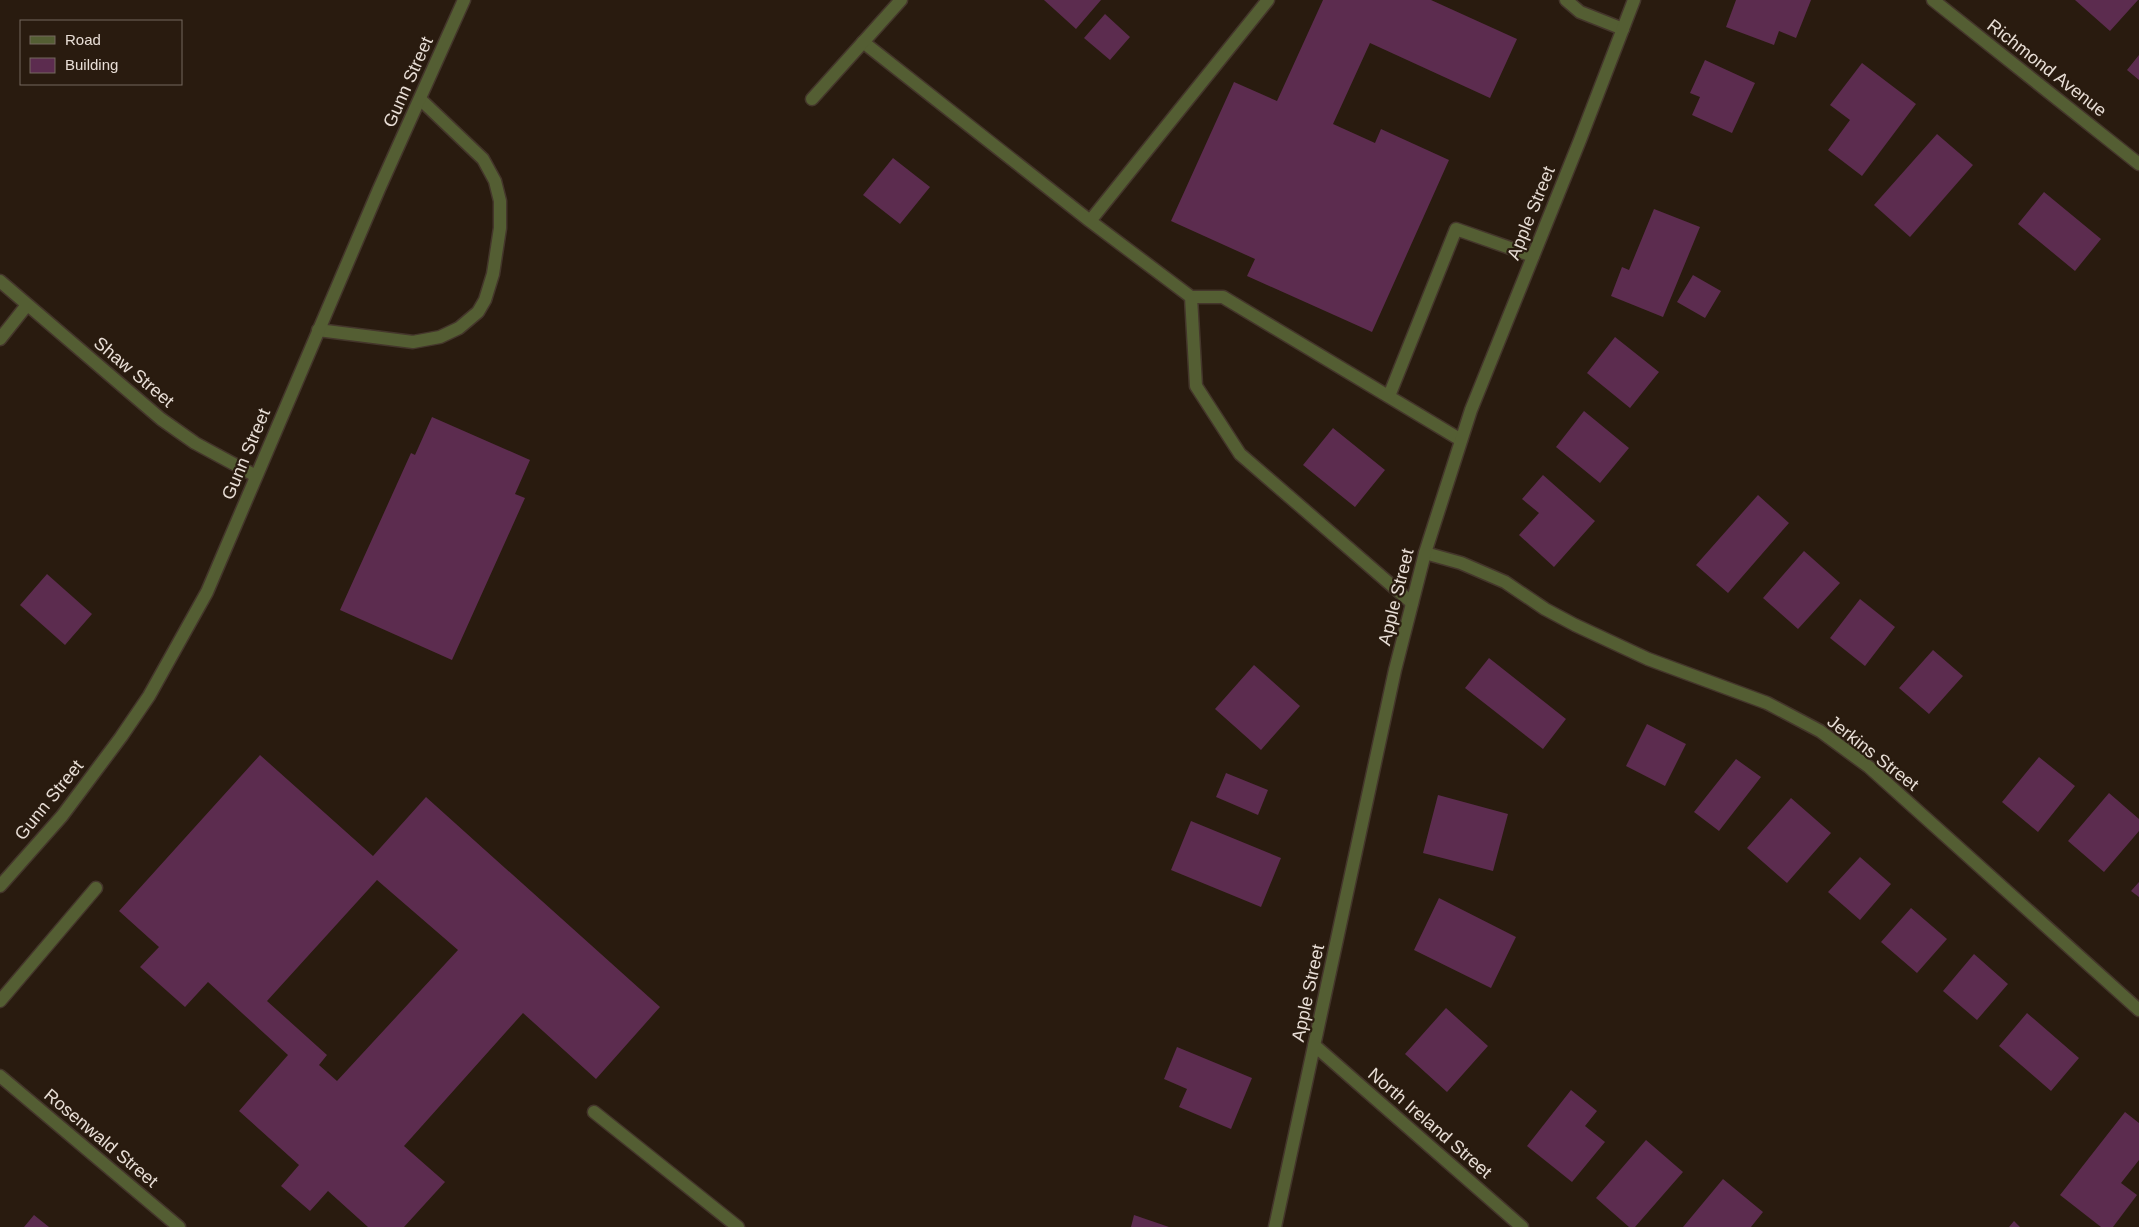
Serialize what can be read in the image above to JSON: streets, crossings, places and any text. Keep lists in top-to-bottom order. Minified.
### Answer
{"streets":{"street":["Richmond Avenue","Gunn Street","Apple Street","Shaw Street","Jerkins Street","North Ireland Street","Rosenwald Street"]},"crossings":[["Gunn Street","Shaw Street"],["Apple Street","Jerkins Street"],["Apple Street","North Ireland Street"]],"legend":["Road","Building"]}
